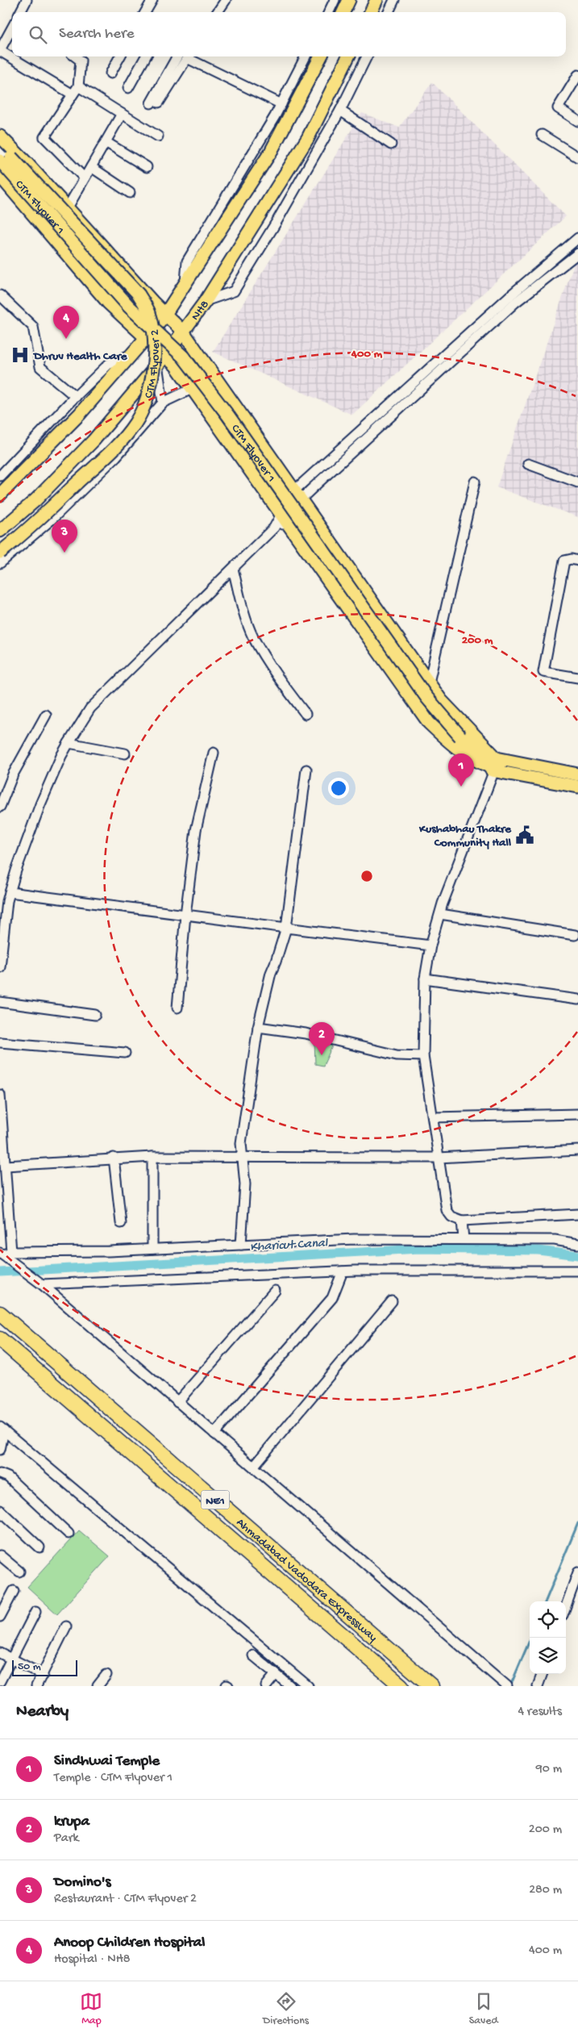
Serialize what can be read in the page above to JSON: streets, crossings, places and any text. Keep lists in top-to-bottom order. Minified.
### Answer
{"streets":{"highway":["NE1","Ahmadabad Vadodara Expressway"],"main road":["CTM Flyover 1","NH8","CTM Flyover 2"]},"water":["Kharicut Canal"],"places":{"hospital":["Dhruv Health Care"],"public building":["Kushabhau Thakre Community Hall"]},"scale_bar":"50 m","page":{"search":"Search here","pins":["4","3","1","2"],"scale":"50 m","heading":["Nearby","4 results"],"list":[{"mark":"1","name":"Sindhwai Temple","note":"Temple · CTM Flyover 1","value":"90 m"},{"mark":"2","name":"krupa","note":"Park","value":"200 m"},{"mark":"3","name":"Domino's","note":"Restaurant · CTM Flyover 2","value":"280 m"},{"mark":"4","name":"Anoop Children Hospital","note":"Hospital · NH8","value":"400 m"}],"nav":["Map","Directions","Saved"]},"rings":["400 m","200 m"]}
